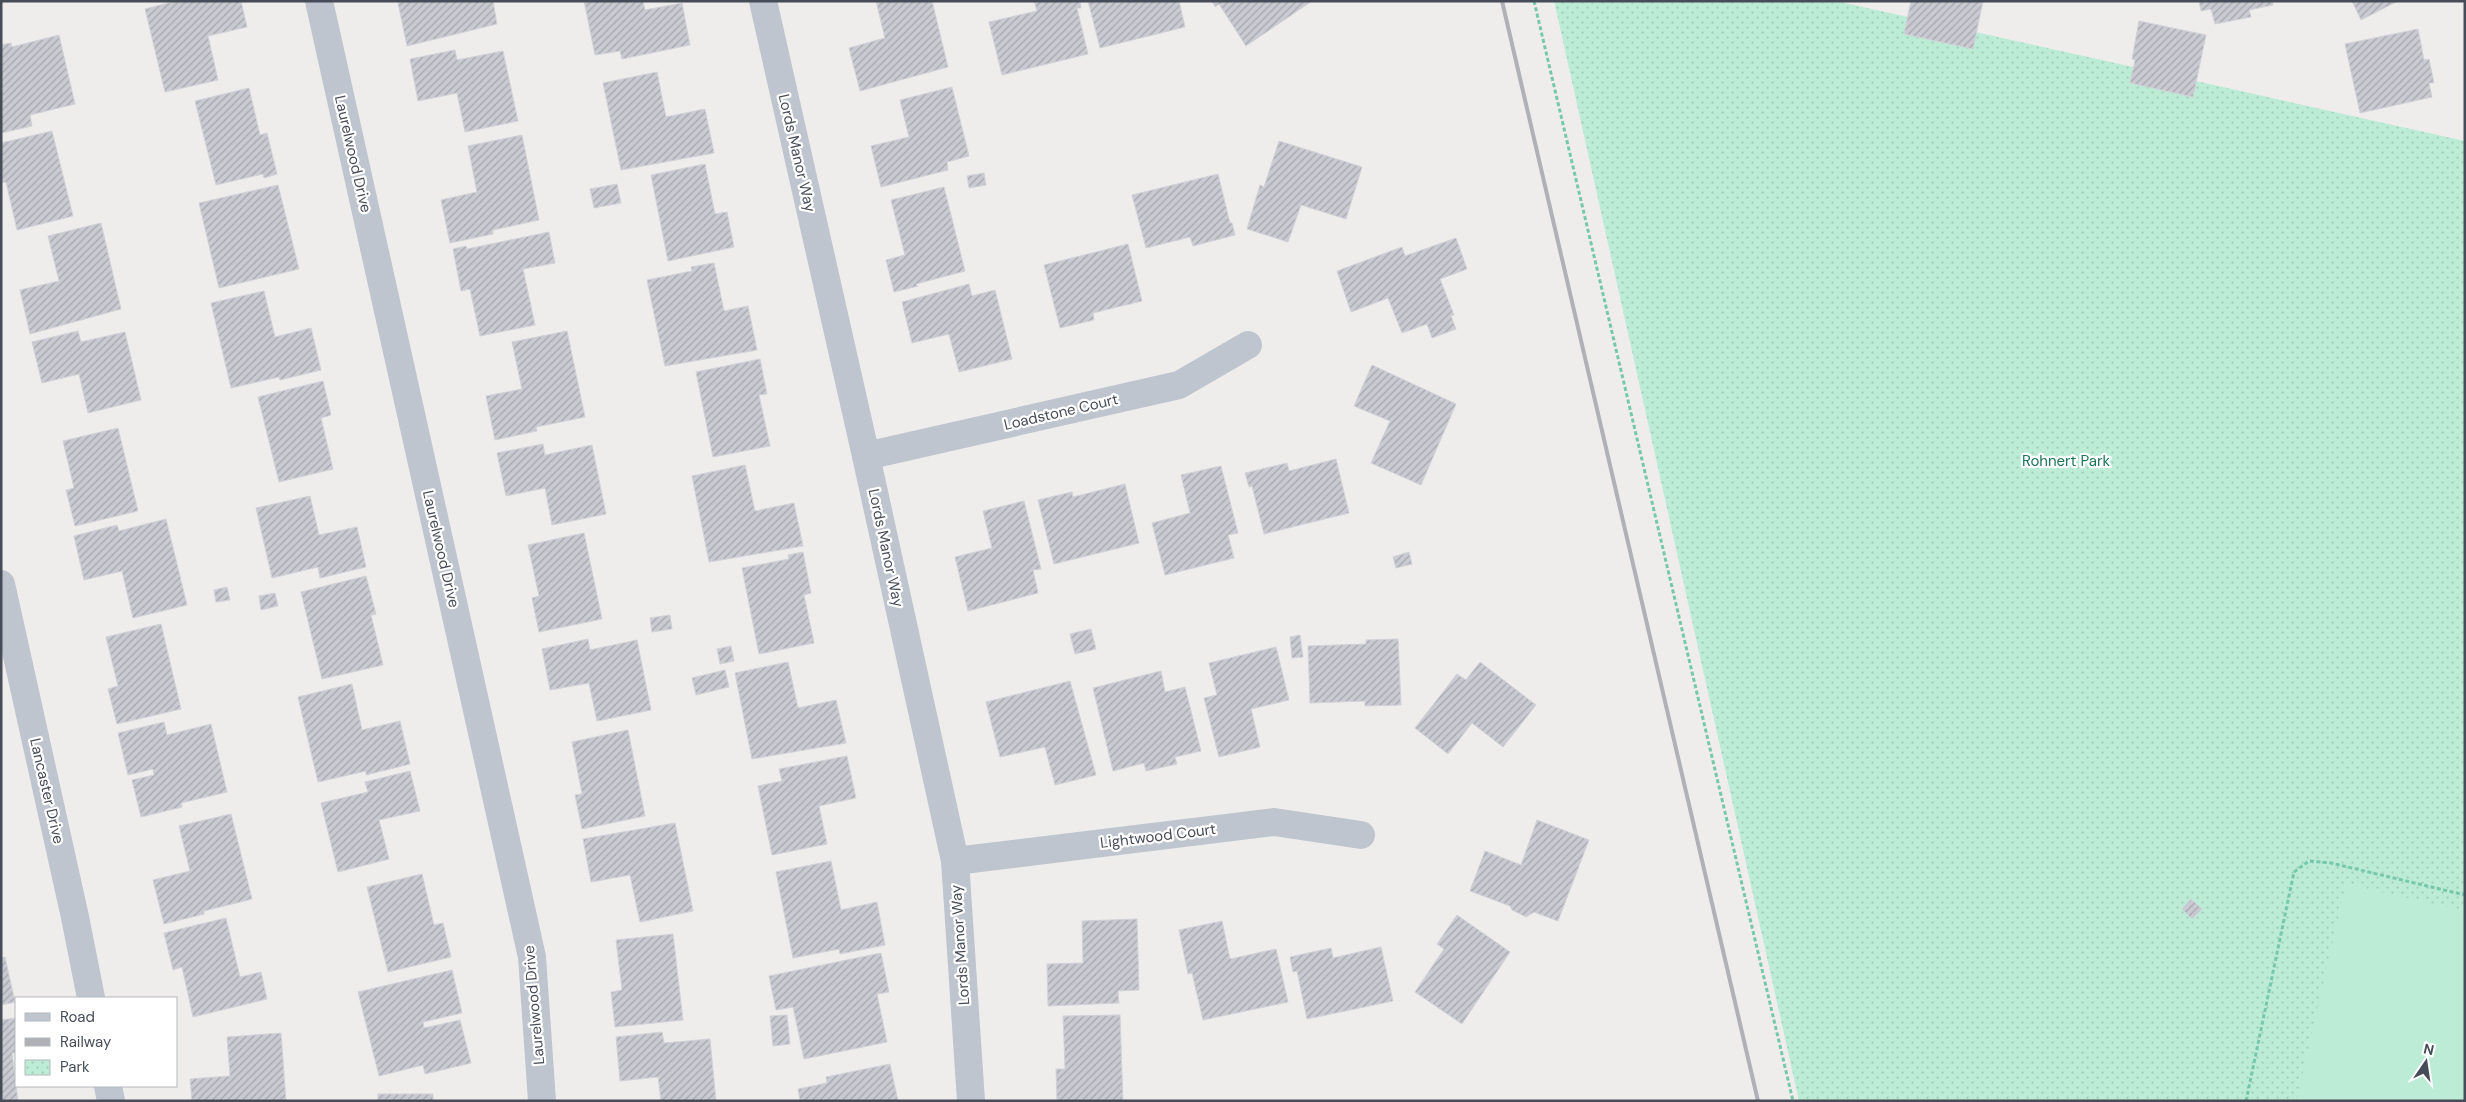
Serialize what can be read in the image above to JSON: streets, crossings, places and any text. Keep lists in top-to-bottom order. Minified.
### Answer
{"streets":{"street":["Lords Manor Way","Laurelwood Drive","Loadstone Court","Lancaster Drive","Lightwood Court"]},"crossings":[["Lords Manor Way","Loadstone Court"],["Lords Manor Way","Lightwood Court"]],"parks":["Rohnert Park"],"legend":["Road","Railway","Park"],"north":"top"}
